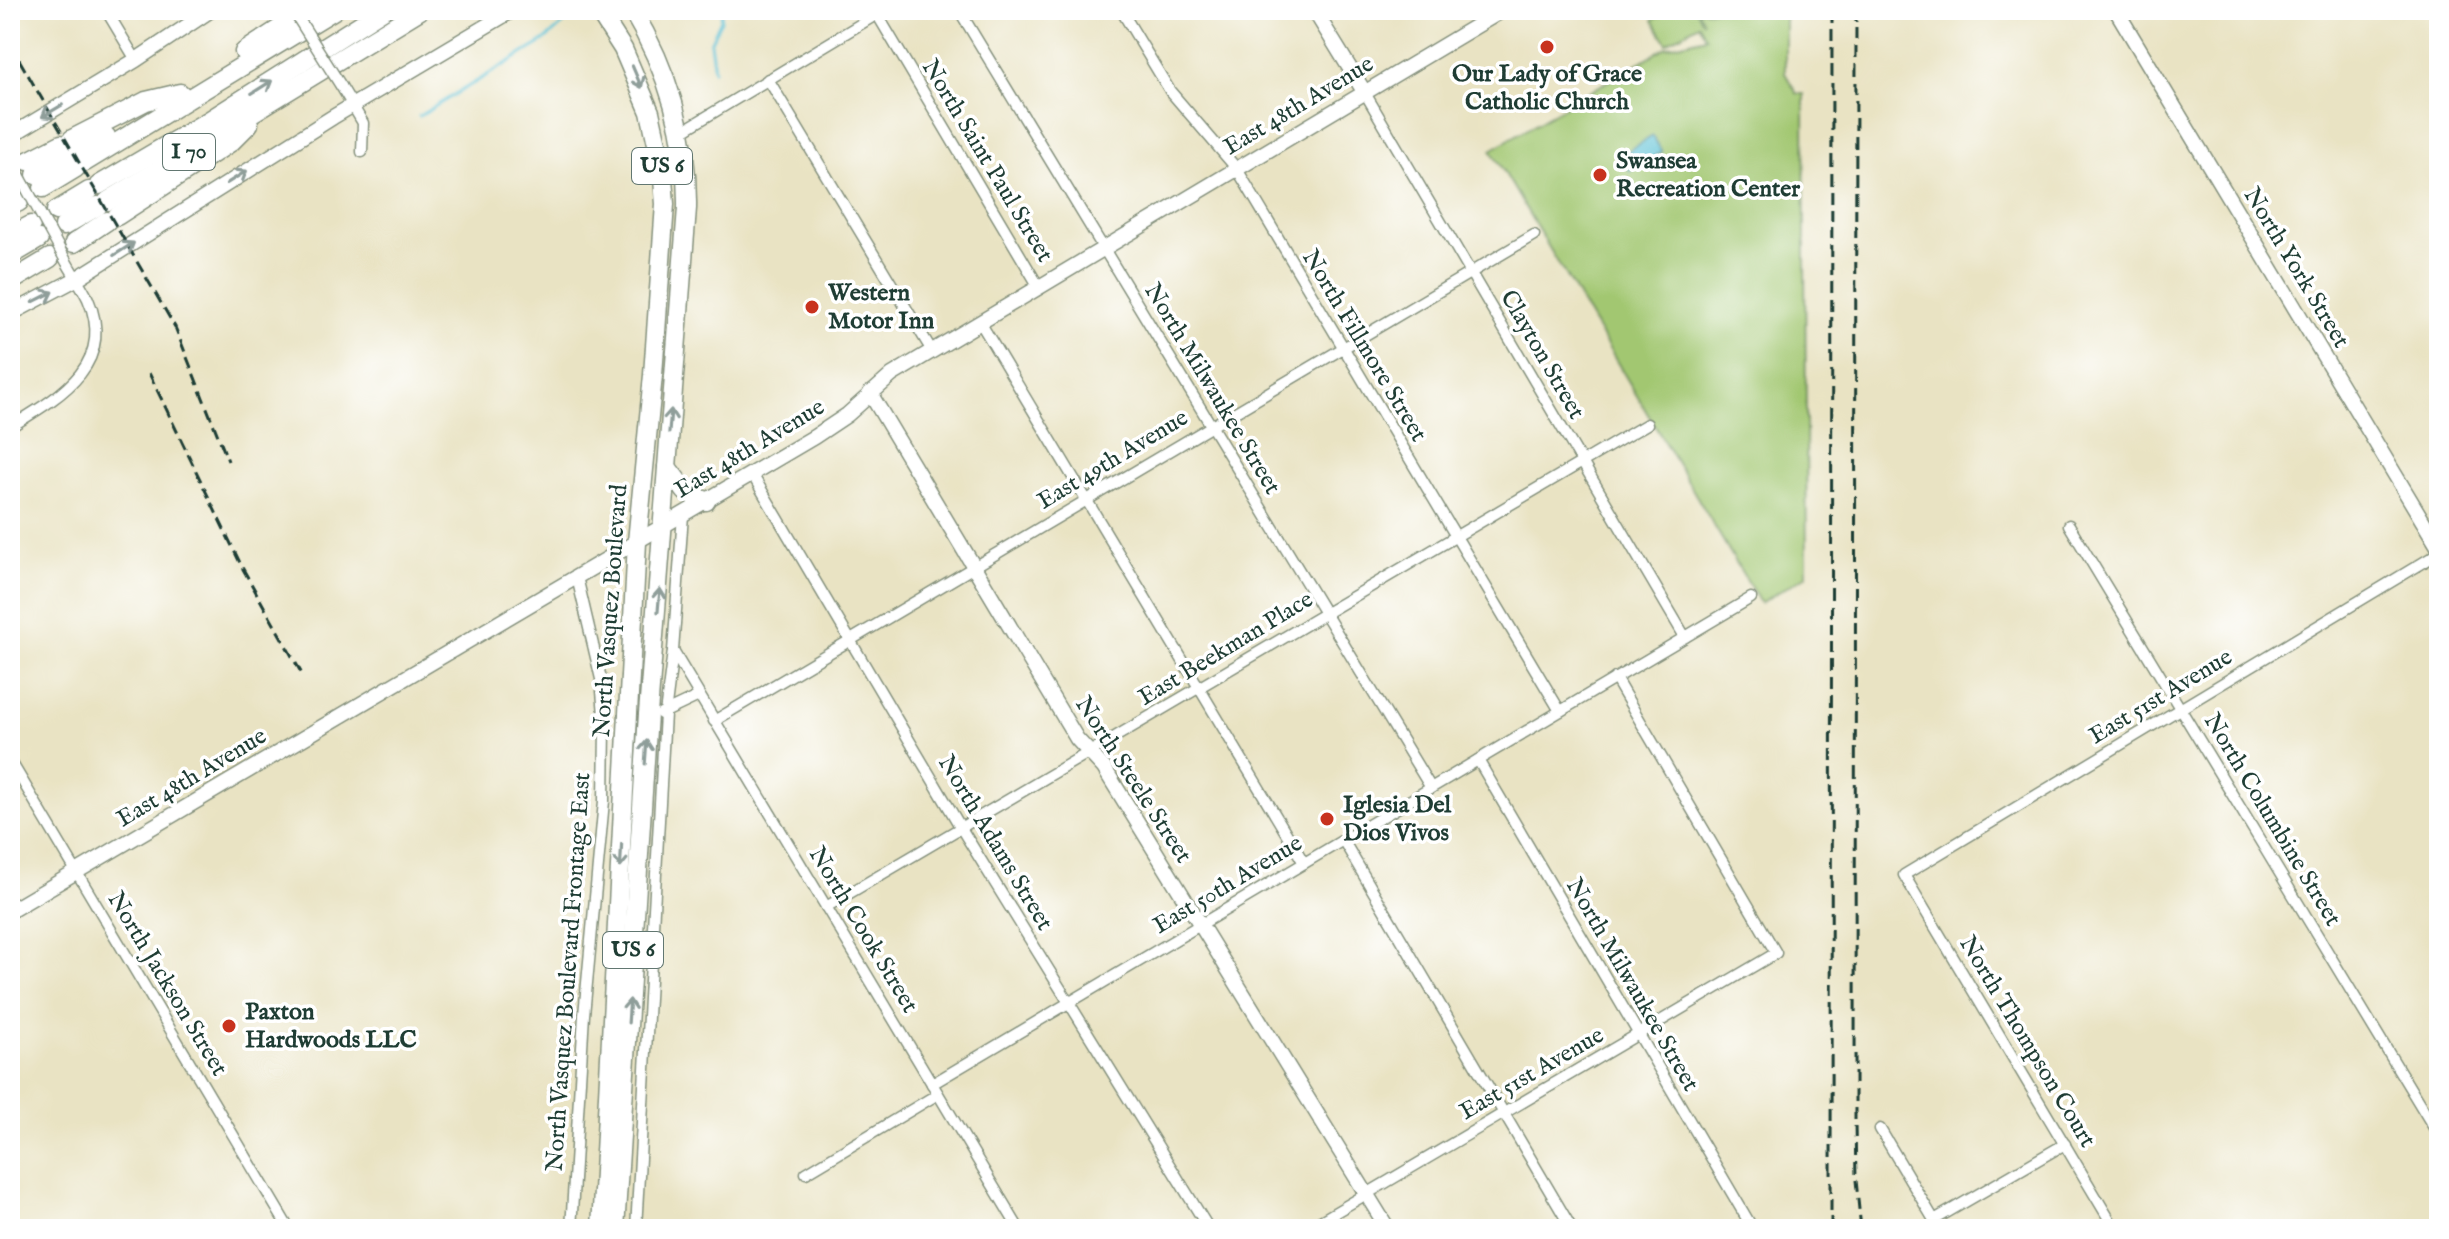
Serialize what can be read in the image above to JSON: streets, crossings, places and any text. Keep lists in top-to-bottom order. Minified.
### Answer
{"streets":{"highway":["I 70","US 6","North Vasquez Boulevard"],"street":["East 48th Avenue","North Saint Paul Street","North York Street","North Fillmore Street","Clayton Street","North Milwaukee Street","East 49th Avenue","East Beekman Place","East 51st Avenue","North Steele Street","North Columbine Street","North Adams Street","East 50th Avenue","North Cook Street","North Vasquez Boulevard Frontage East","North Jackson Street","North Thompson Court"]},"crossings":[["East 48th Avenue","North Saint Paul Street"],["East 48th Avenue","North Fillmore Street"],["East 48th Avenue","Clayton Street"],["East 48th Avenue","North Milwaukee Street"],["East 48th Avenue","North Vasquez Boulevard"],["East 48th Avenue","North Steele Street"],["East 48th Avenue","North Adams Street"],["East 48th Avenue","North Vasquez Boulevard Frontage East"],["East 48th Avenue","North Jackson Street"],["North York Street","East 51st Avenue"],["North Fillmore Street","East 49th Avenue"],["North Fillmore Street","East Beekman Place"],["North Fillmore Street","East 50th Avenue"],["Clayton Street","East 49th Avenue"],["Clayton Street","East Beekman Place"],["Clayton Street","East 50th Avenue"],["North Milwaukee Street","East 49th Avenue"],["North Milwaukee Street","East Beekman Place"],["North Milwaukee Street","East 51st Avenue"],["North Milwaukee Street","East 50th Avenue"],["East 49th Avenue","North Steele Street"],["East 49th Avenue","North Adams Street"],["East 49th Avenue","North Cook Street"],["East Beekman Place","North Steele Street"],["East Beekman Place","North Adams Street"],["East Beekman Place","North Cook Street"],["East 51st Avenue","North Steele Street"],["East 51st Avenue","North Columbine Street"],["East 51st Avenue","East 50th Avenue"],["East 51st Avenue","North Thompson Court"],["North Steele Street","East 50th Avenue"],["North Adams Street","East 50th Avenue"],["East 50th Avenue","North Cook Street"]],"places":["Our Lady of Grace Catholic Church","Swansea Recreation Center","Western Motor Inn","Iglesia Del Dios Vivos","Paxton Hardwoods LLC"]}
